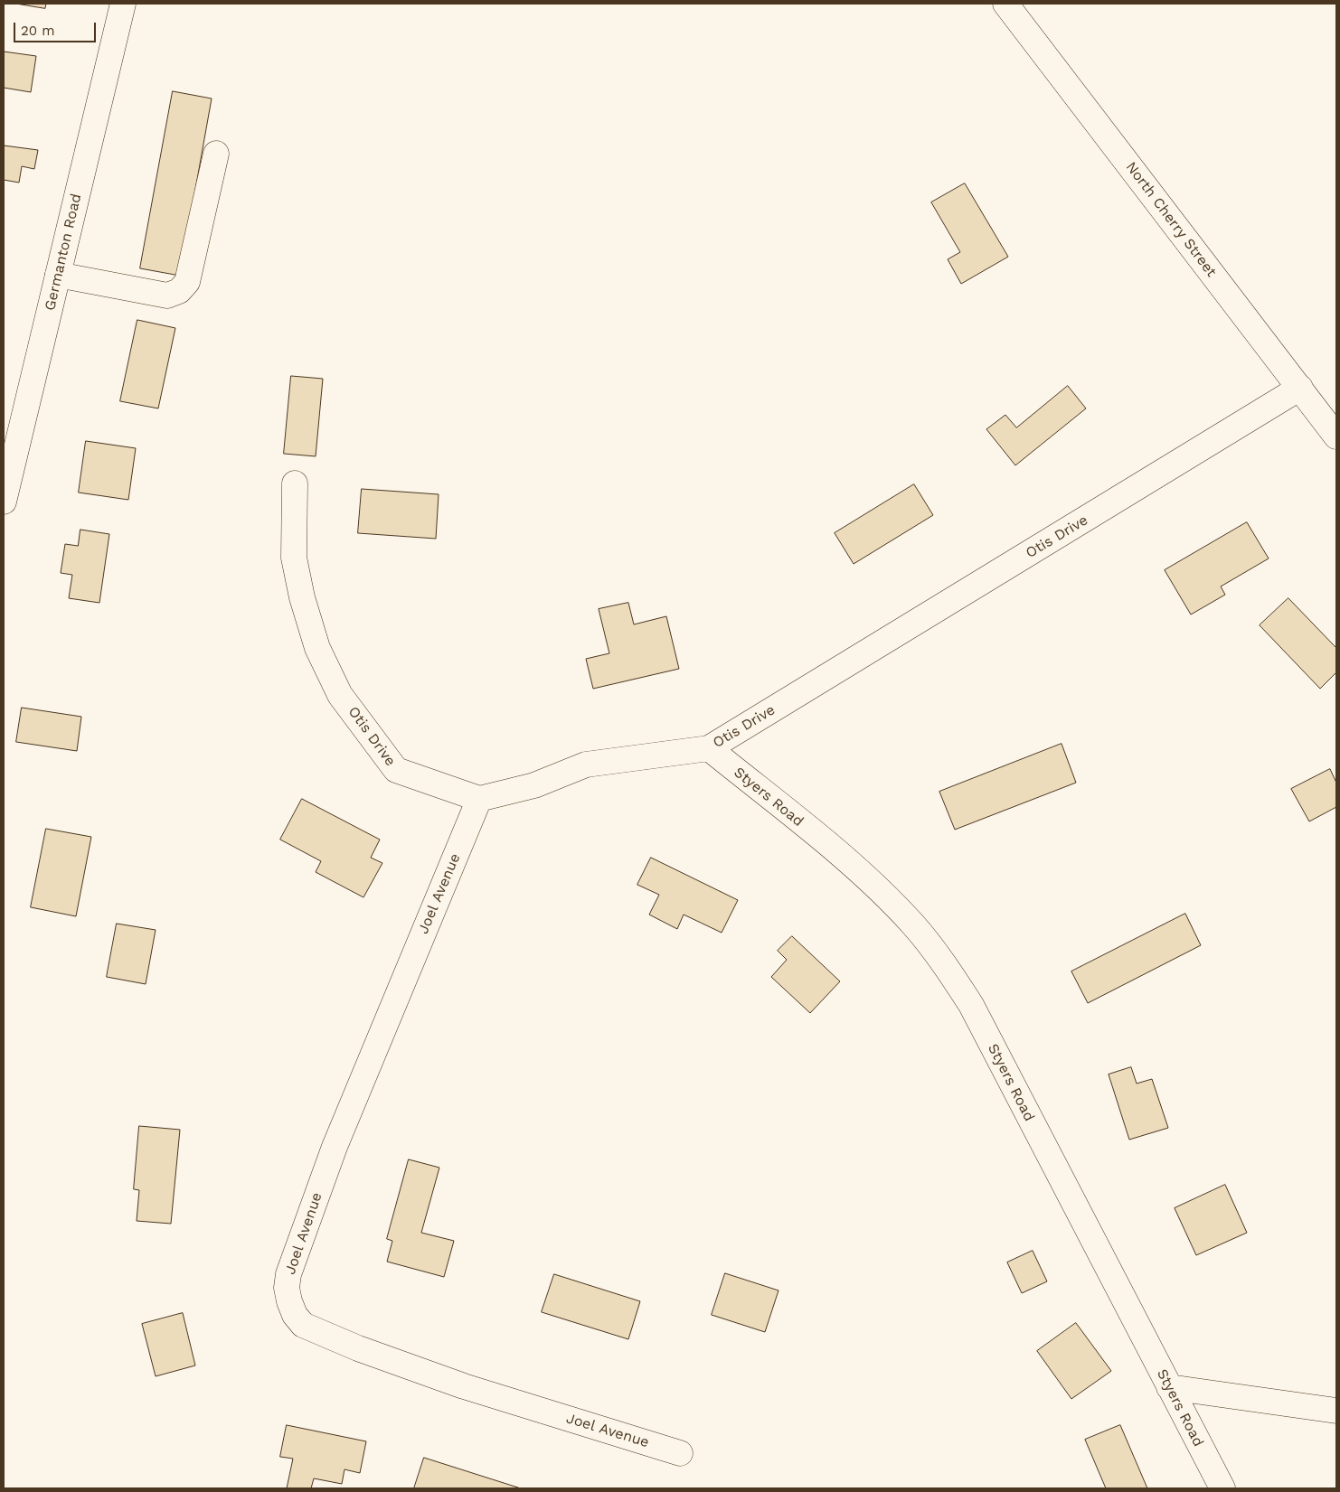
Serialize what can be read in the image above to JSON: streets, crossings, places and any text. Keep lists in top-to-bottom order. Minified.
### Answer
{"streets":{"street":["North Cherry Street","Germanton Road","Otis Drive","Styers Road","Joel Avenue"]},"crossings":[["North Cherry Street","Otis Drive"],["Otis Drive","Styers Road"],["Otis Drive","Joel Avenue"]],"scale_bar":"20 m"}
